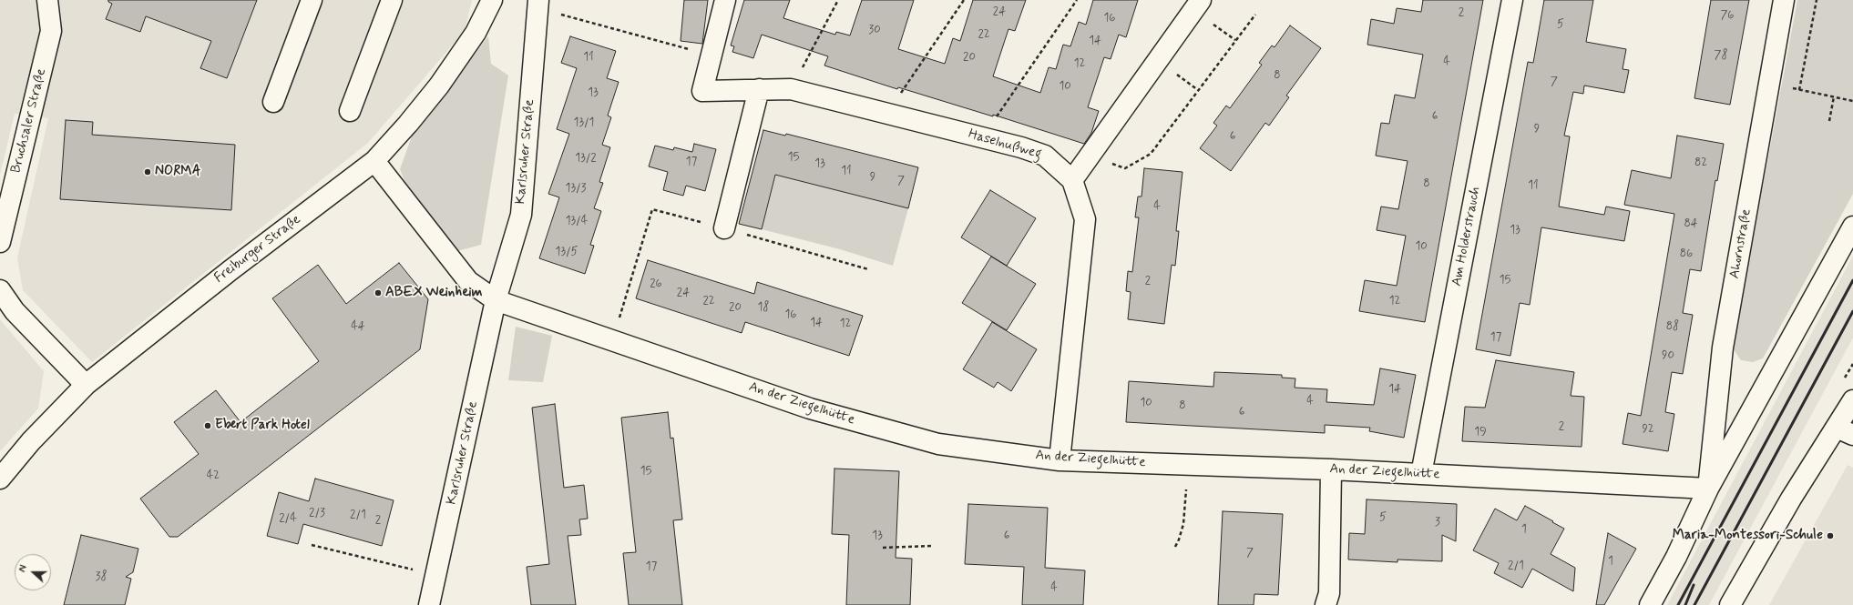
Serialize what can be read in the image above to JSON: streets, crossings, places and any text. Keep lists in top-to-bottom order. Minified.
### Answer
{"streets":{"street":["Bruchsaler Straße","Haselnußweg","Karlsruher Straße","Am Holderstrauch","Ahornstraße","Freiburger Straße","An der Ziegelhütte"]},"crossings":[["Haselnußweg","An der Ziegelhütte"],["Karlsruher Straße","An der Ziegelhütte"],["Am Holderstrauch","An der Ziegelhütte"],["Ahornstraße","An der Ziegelhütte"]],"places":["NORMA","ABEX Weinheim","Ebert Park Hotel","Maria-Montessori-Schule"],"house_numbers":["24","2","76","16","5","30","22","14","78","11","20","4","12","8","7","10","13","6","13/1","9","6","15","13/2","17","82","13","11","9","7","8","11","13/3","4","13/4","84","13","10","13/5","86","15","2","26","24","22","12","20","18","16","14","12","44","88","17","90","14","4","10","8","6","2","92","19","15","42","2/3","2/1","5","2/4","2","3","1","13","6","7","1","2/1","17","38","4"],"north":"left"}
